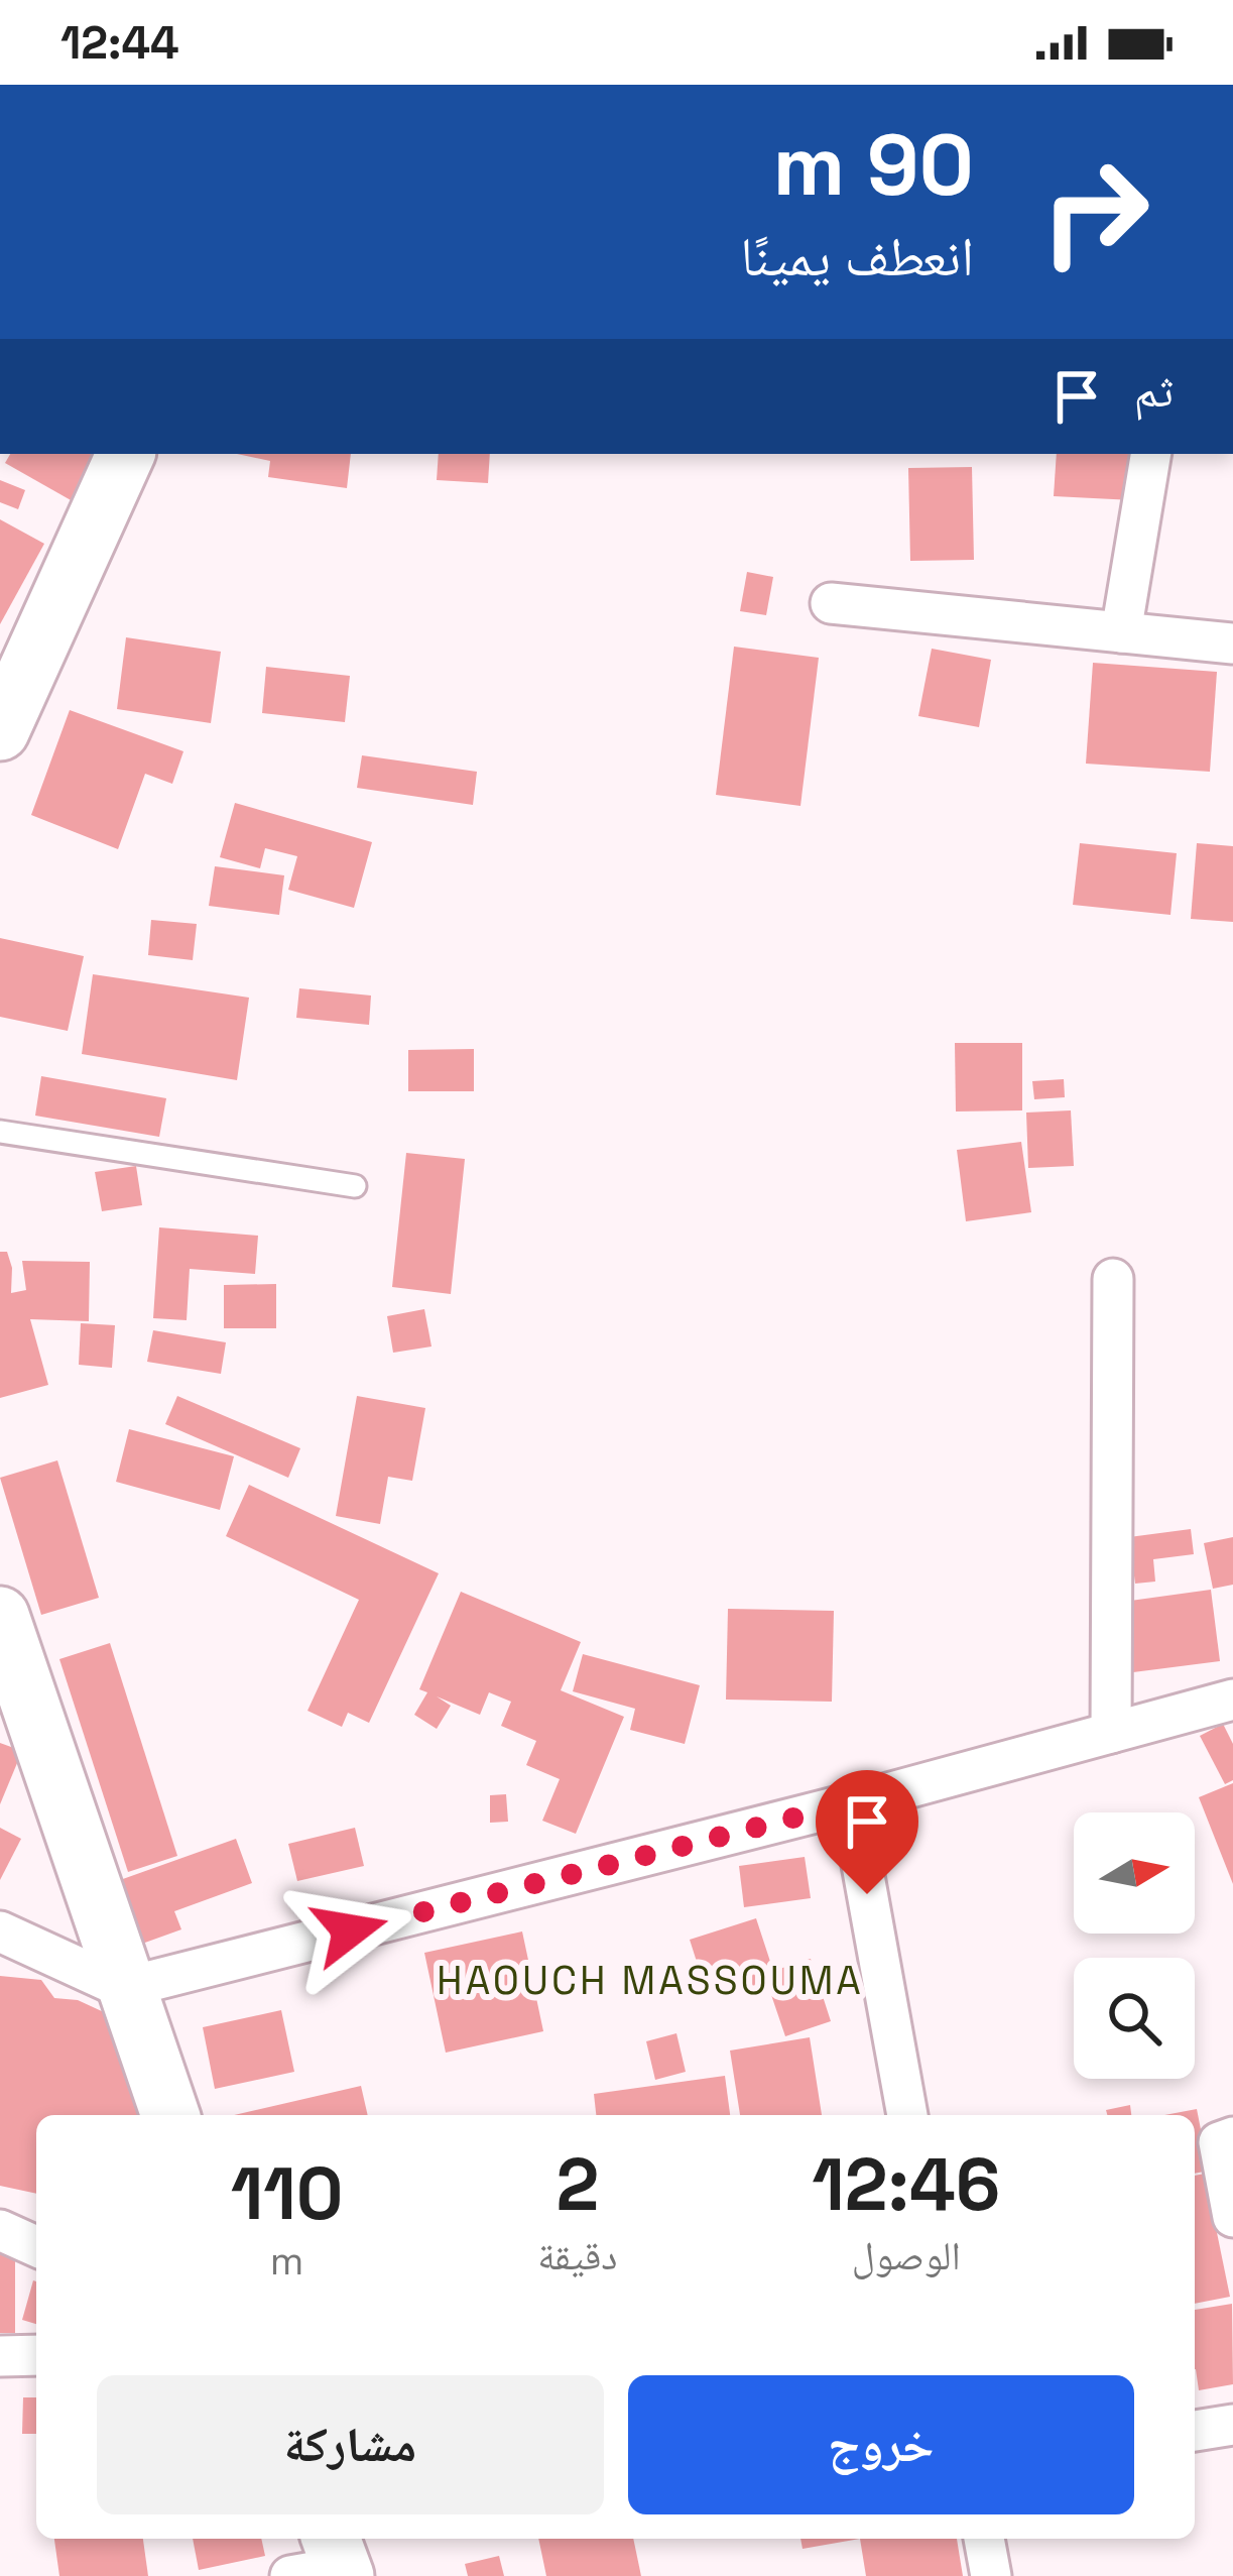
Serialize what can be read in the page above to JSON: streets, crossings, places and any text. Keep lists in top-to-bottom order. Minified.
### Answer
{"districts":["HAOUCH MASSOUMA"],"north":"right","page":{"status":"12:44","turn":["90 m","انعطف يمينًا"],"then":"ثم","eta":["12:46","الوصول","2","دقيقة","110","m"],"buttons":["خروج","مشاركة"]}}
